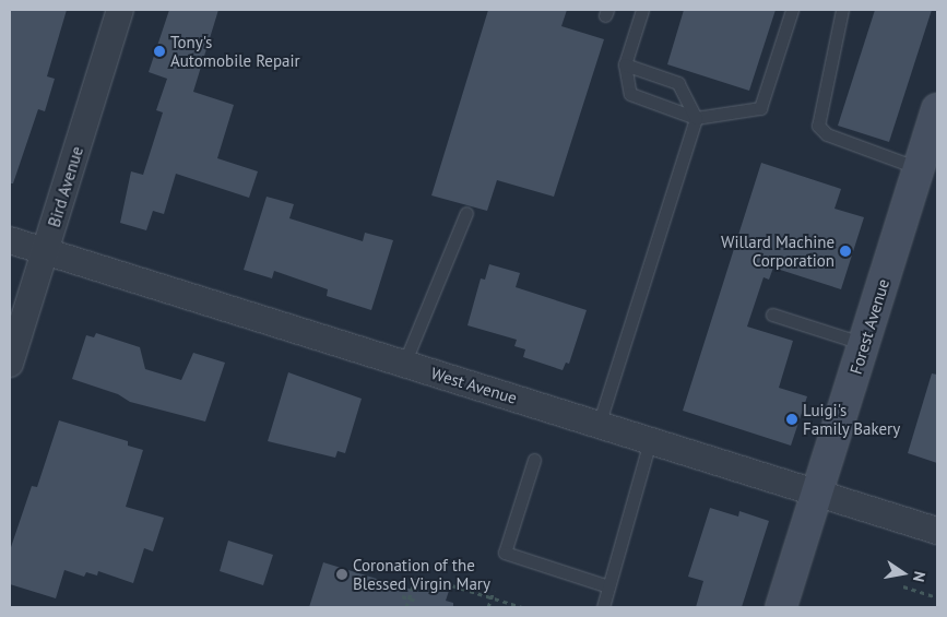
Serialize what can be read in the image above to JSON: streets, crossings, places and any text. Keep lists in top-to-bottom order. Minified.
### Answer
{"streets":{"street":["Bird Avenue","Forest Avenue","West Avenue"]},"crossings":[["Bird Avenue","West Avenue"],["Forest Avenue","West Avenue"]],"places":["Tony's Automobile Repair","Willard Machine Corporation","Luigi's Family Bakery","Coronation of the Blessed Virgin Mary"],"north":"right"}
